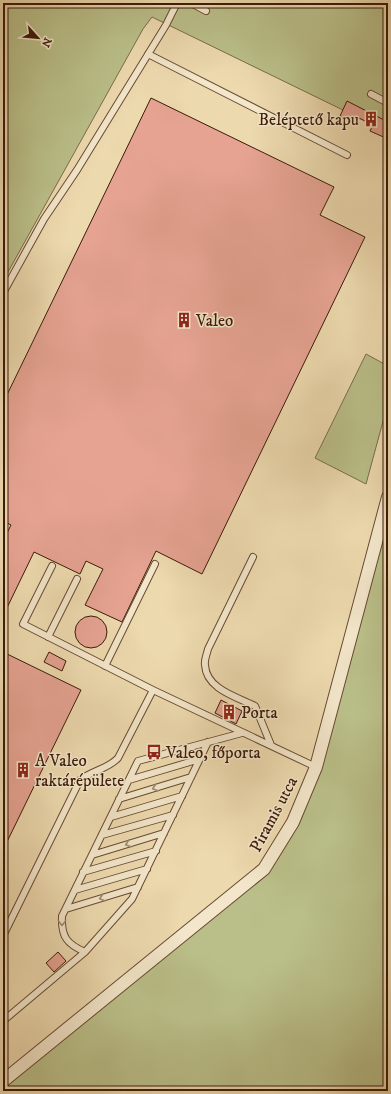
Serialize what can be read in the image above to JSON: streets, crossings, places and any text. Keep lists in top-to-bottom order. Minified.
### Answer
{"streets":{"street":["Piramis utca"]},"places":{"building":["Beléptető kapu","Valeo","Porta","A Valeo raktárépülete"],"bus stop":["Valeo, főporta"]},"north":"bottom right"}
